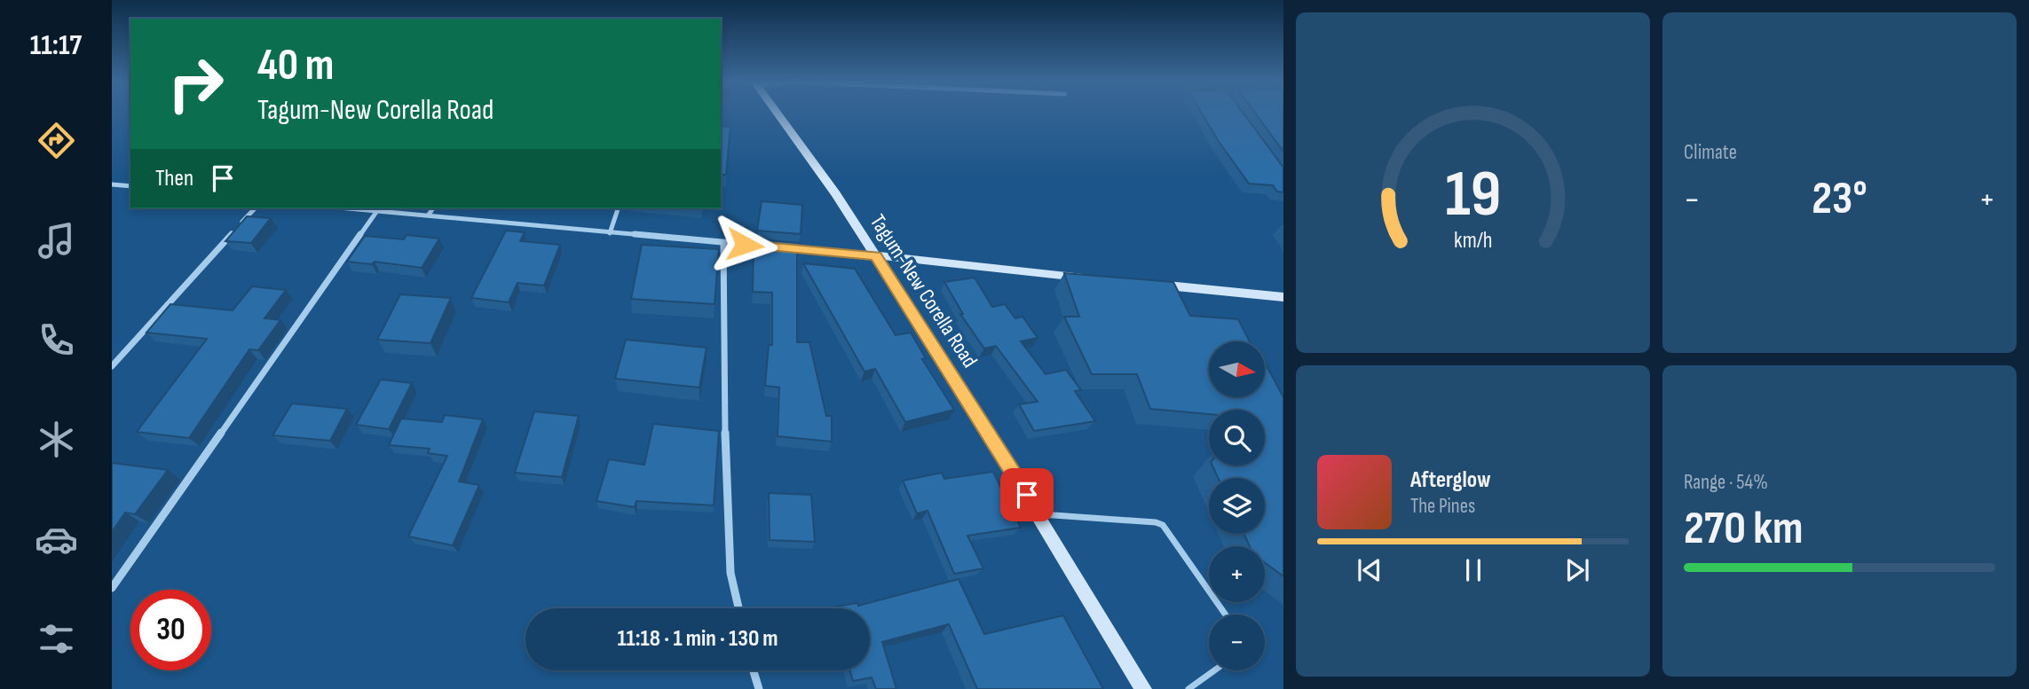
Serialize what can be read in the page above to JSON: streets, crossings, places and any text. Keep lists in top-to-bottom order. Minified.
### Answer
{"streets":{"main road":["Tagum-New Corella Road"]},"north":"right","page":{"tabs":"11:17","tile":["Climate",["Range · 54%","270 km"]],"turn":["40 m","Tagum-New Corella Road"],"then":"Then","heat":["−","23°","+"],"map_buttons":["+","−"],"song":["Afterglow","The Pines"],"limit":"30","trip":"11:18 · 1 min · 130 m","gauge":["19","km/h"]}}
